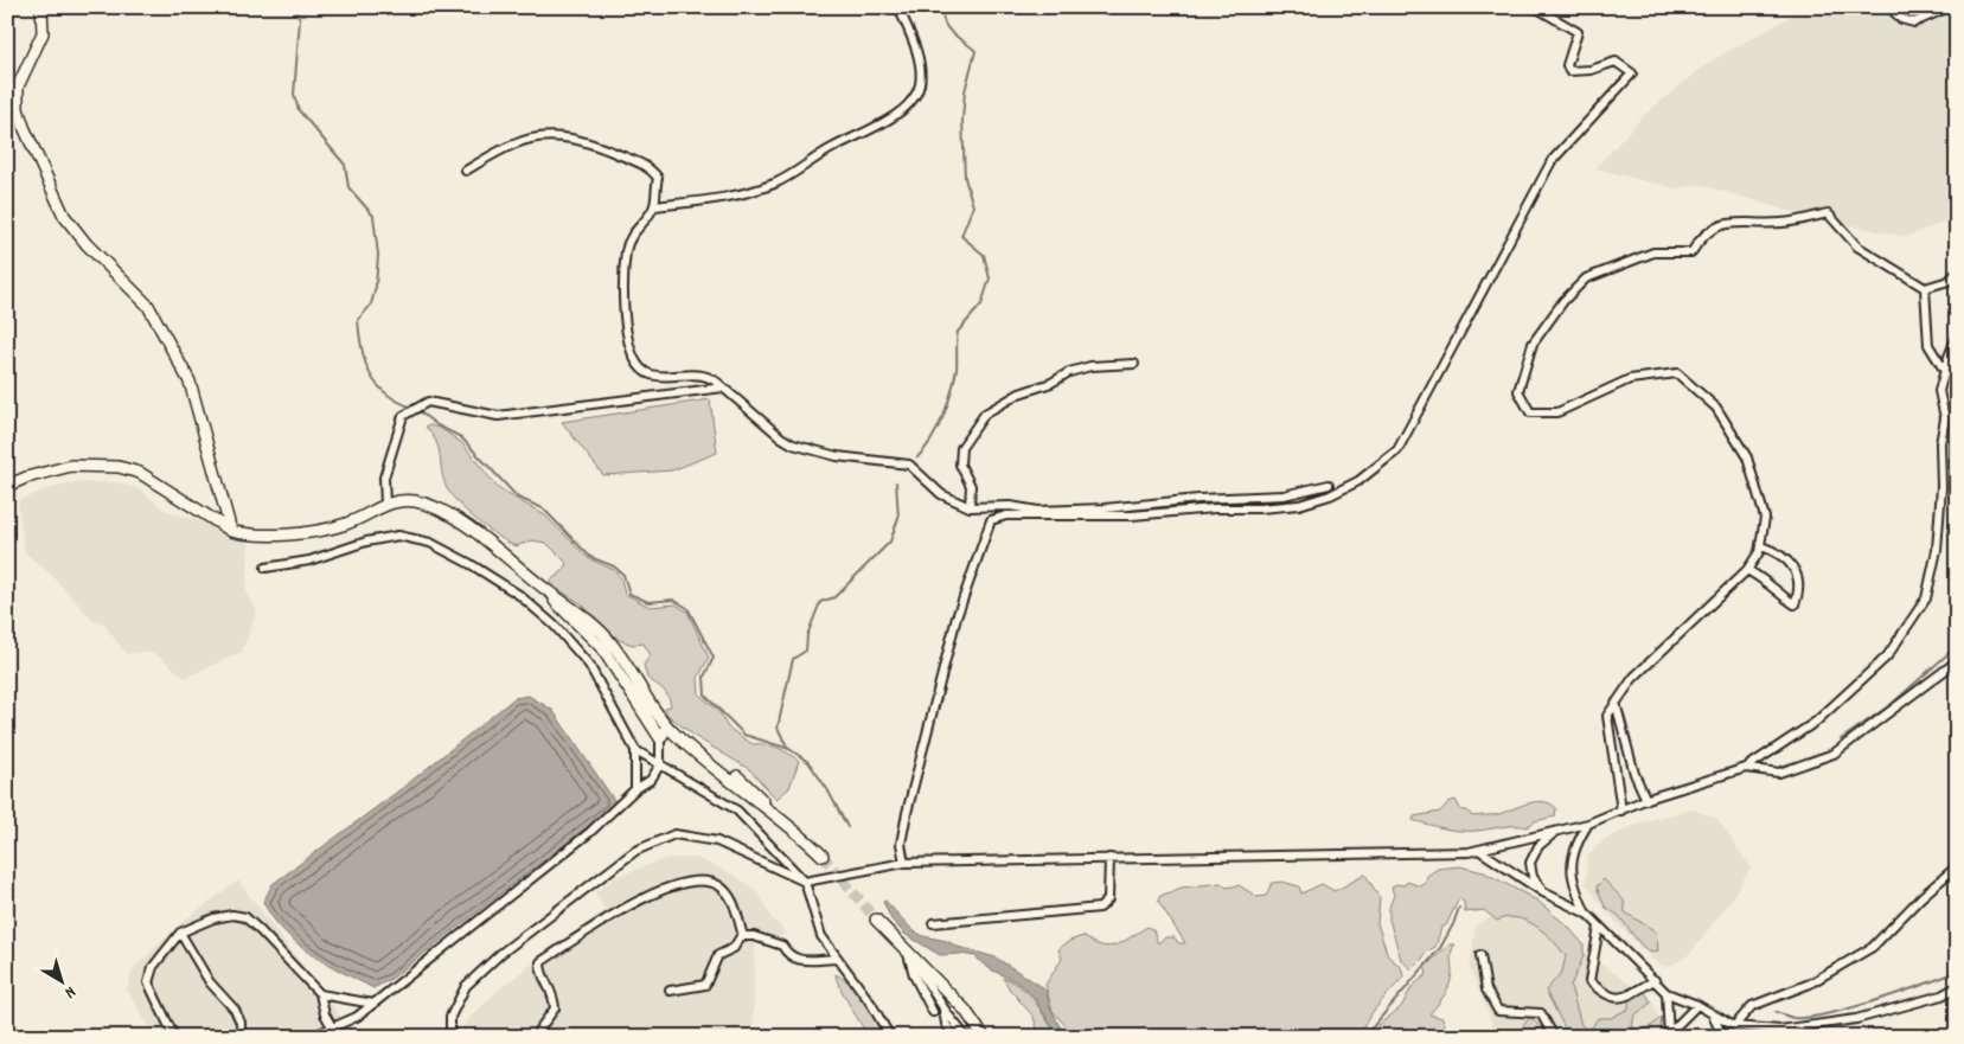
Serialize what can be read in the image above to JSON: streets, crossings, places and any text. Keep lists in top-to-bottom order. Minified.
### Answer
{"north":"bottom right"}
